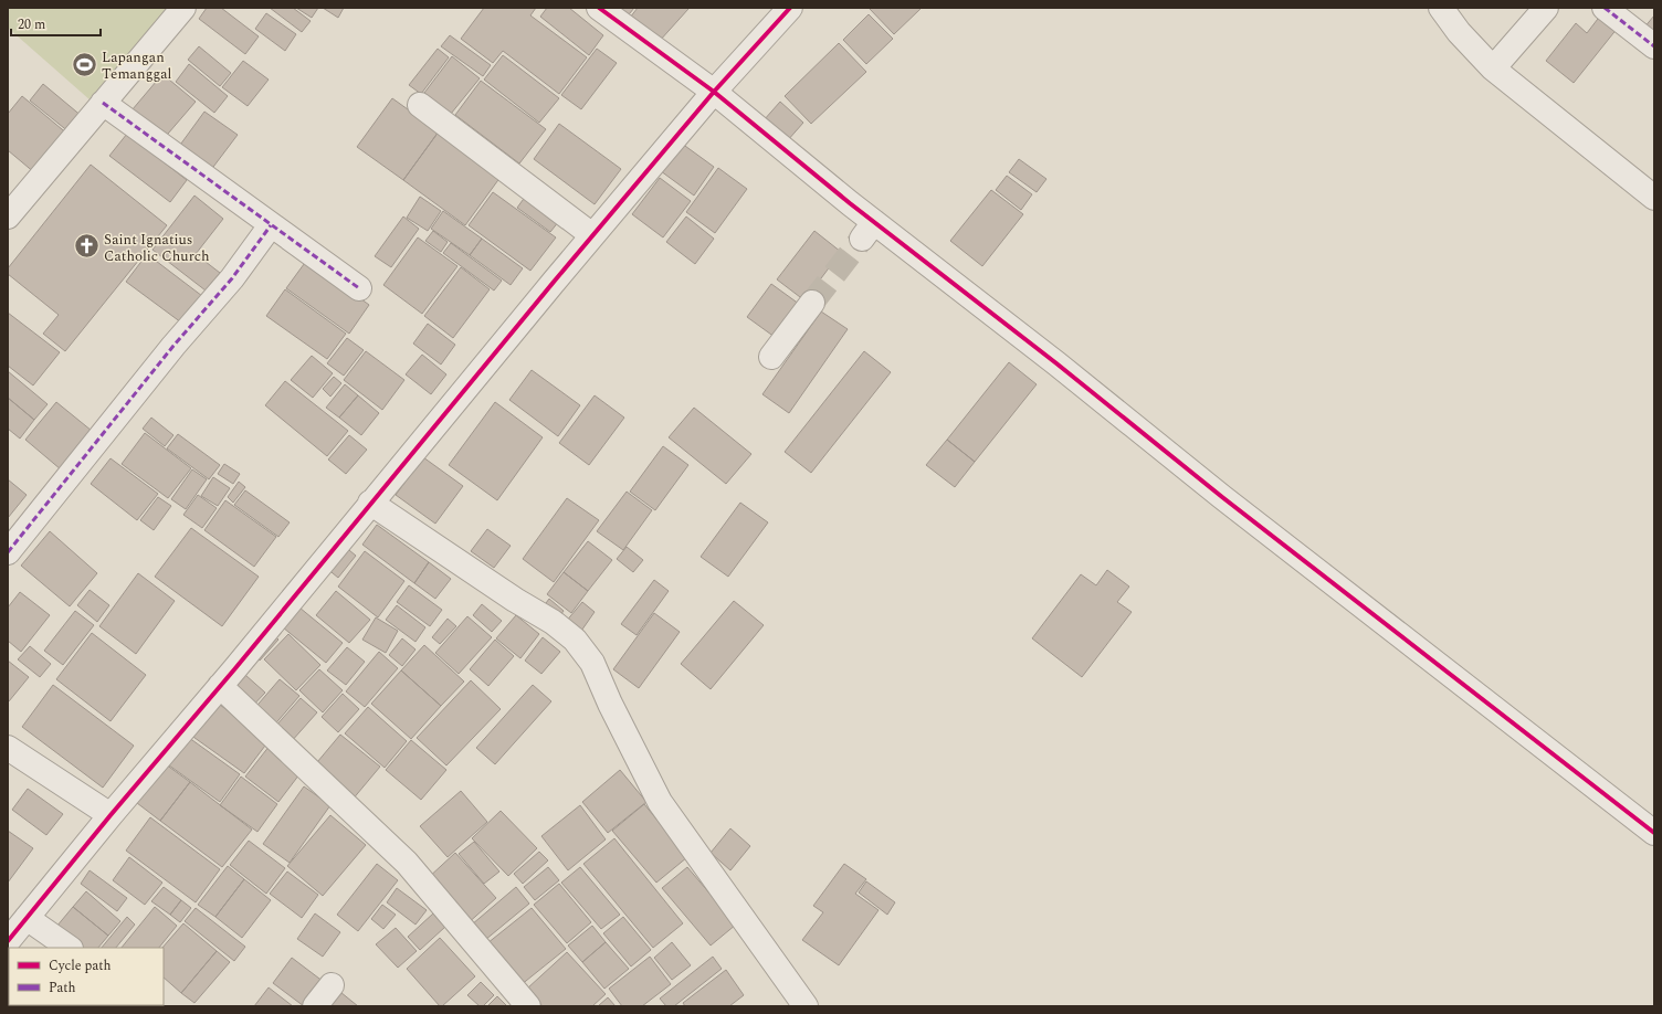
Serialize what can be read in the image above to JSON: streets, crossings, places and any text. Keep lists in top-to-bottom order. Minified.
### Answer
{"places":{"sports":["Lapangan Temanggal"],"church":["Saint Ignatius Catholic Church"]},"legend":["Cycle path","Path"],"scale_bar":"20 m"}
